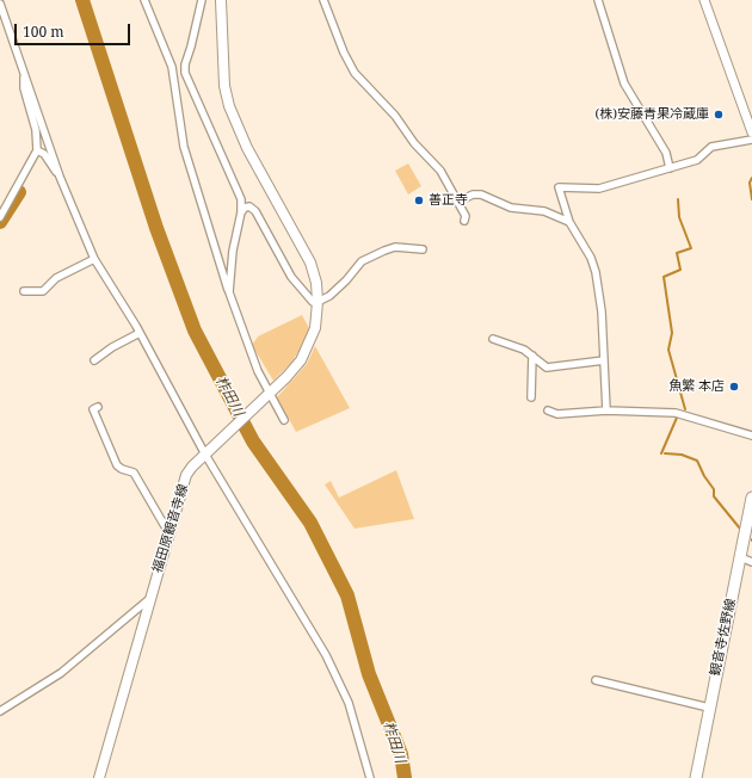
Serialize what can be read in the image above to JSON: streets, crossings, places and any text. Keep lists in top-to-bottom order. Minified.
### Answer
{"streets":{"main road":["福田原観音寺線","観音寺佐野線"]},"water":["柞田川"],"places":["(株)安藤青果冷蔵庫","善正寺","魚繁 本店"],"scale_bar":"100 m"}
